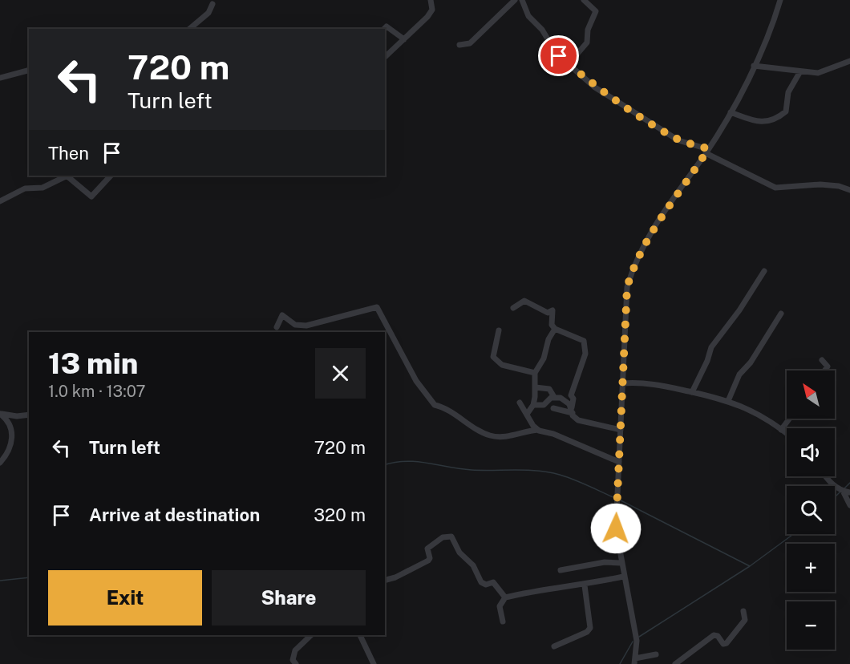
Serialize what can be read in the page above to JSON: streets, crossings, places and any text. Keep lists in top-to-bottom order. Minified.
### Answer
{"north":"top left","page":{"turn":["720 m","Turn left"],"then":"Then","heading":["13 min","1.0 km · 13:07"],"map_buttons":["+","−"],"list":[{"name":"Turn left","value":"720 m"},{"name":"Arrive at destination","value":"320 m"}],"buttons":["Exit","Share"]}}
